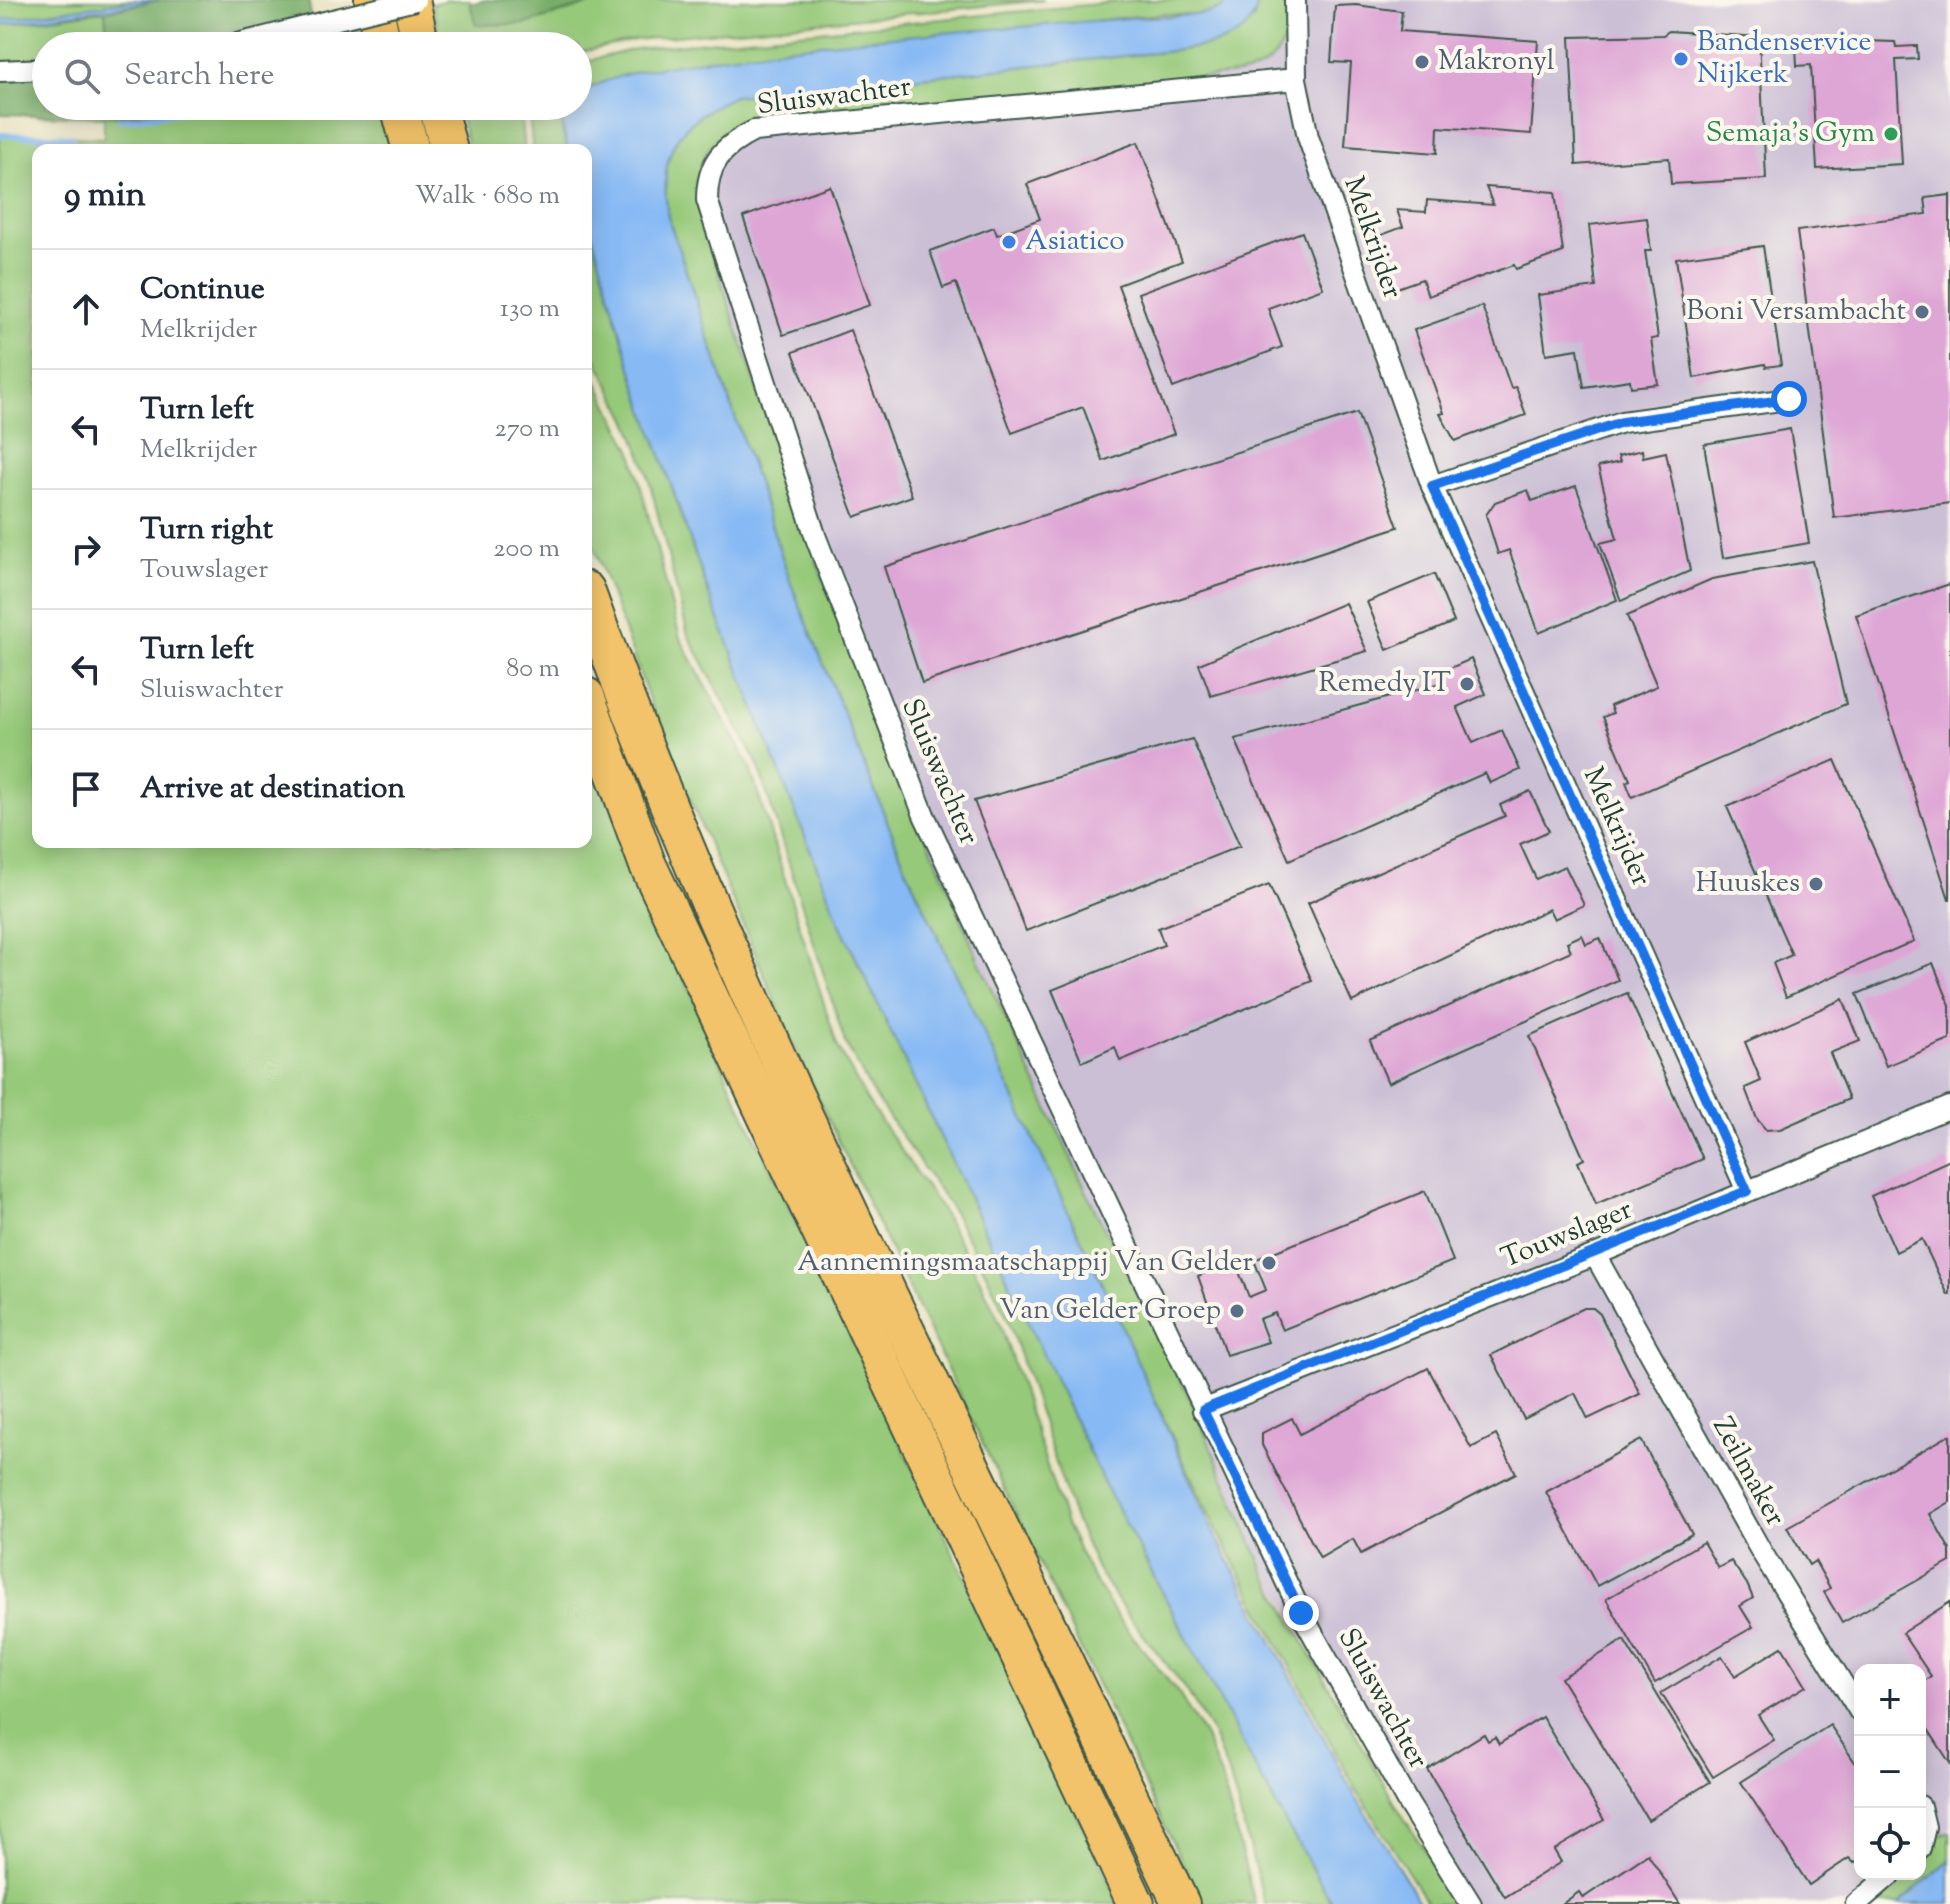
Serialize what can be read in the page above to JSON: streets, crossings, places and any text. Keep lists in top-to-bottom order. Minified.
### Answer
{"streets":{"street":["Sluiswachter","Melkrijder","Touwslager","Zeilmaker"]},"crossings":[["Sluiswachter","Melkrijder"],["Sluiswachter","Touwslager"],["Melkrijder","Touwslager"],["Touwslager","Zeilmaker"]],"places":["Bandenservice Nijkerk","Makronyl","Semaja's Gym","Asiatico","Boni Versambacht","Remedy IT","Huuskes","Aannemingsmaatschappij Van Gelder","Van Gelder Groep"],"page":{"search":"Search here","heading":["9 min","Walk · 680 m"],"list":[["Continue","Melkrijder","130 m"],["Turn left","Melkrijder","270 m"],["Turn right","Touwslager","200 m"],["Turn left","Sluiswachter","80 m"],"Arrive at destination"],"map_buttons":["+","−"]}}
